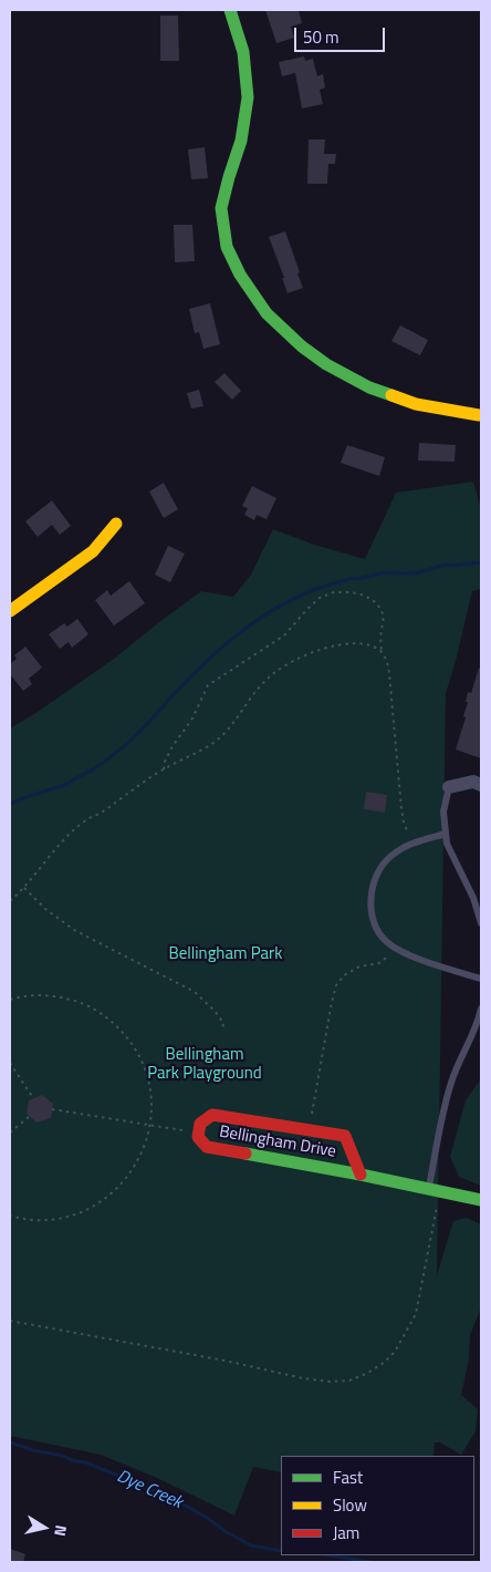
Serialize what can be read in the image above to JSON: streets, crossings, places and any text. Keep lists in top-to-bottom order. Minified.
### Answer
{"streets":{"street":["Bellingham Drive"]},"water":["Dye Creek"],"parks":["Bellingham Park","Bellingham Park Playground"],"legend":["Fast","Slow","Jam"],"scale_bar":"50 m","north":"right"}
